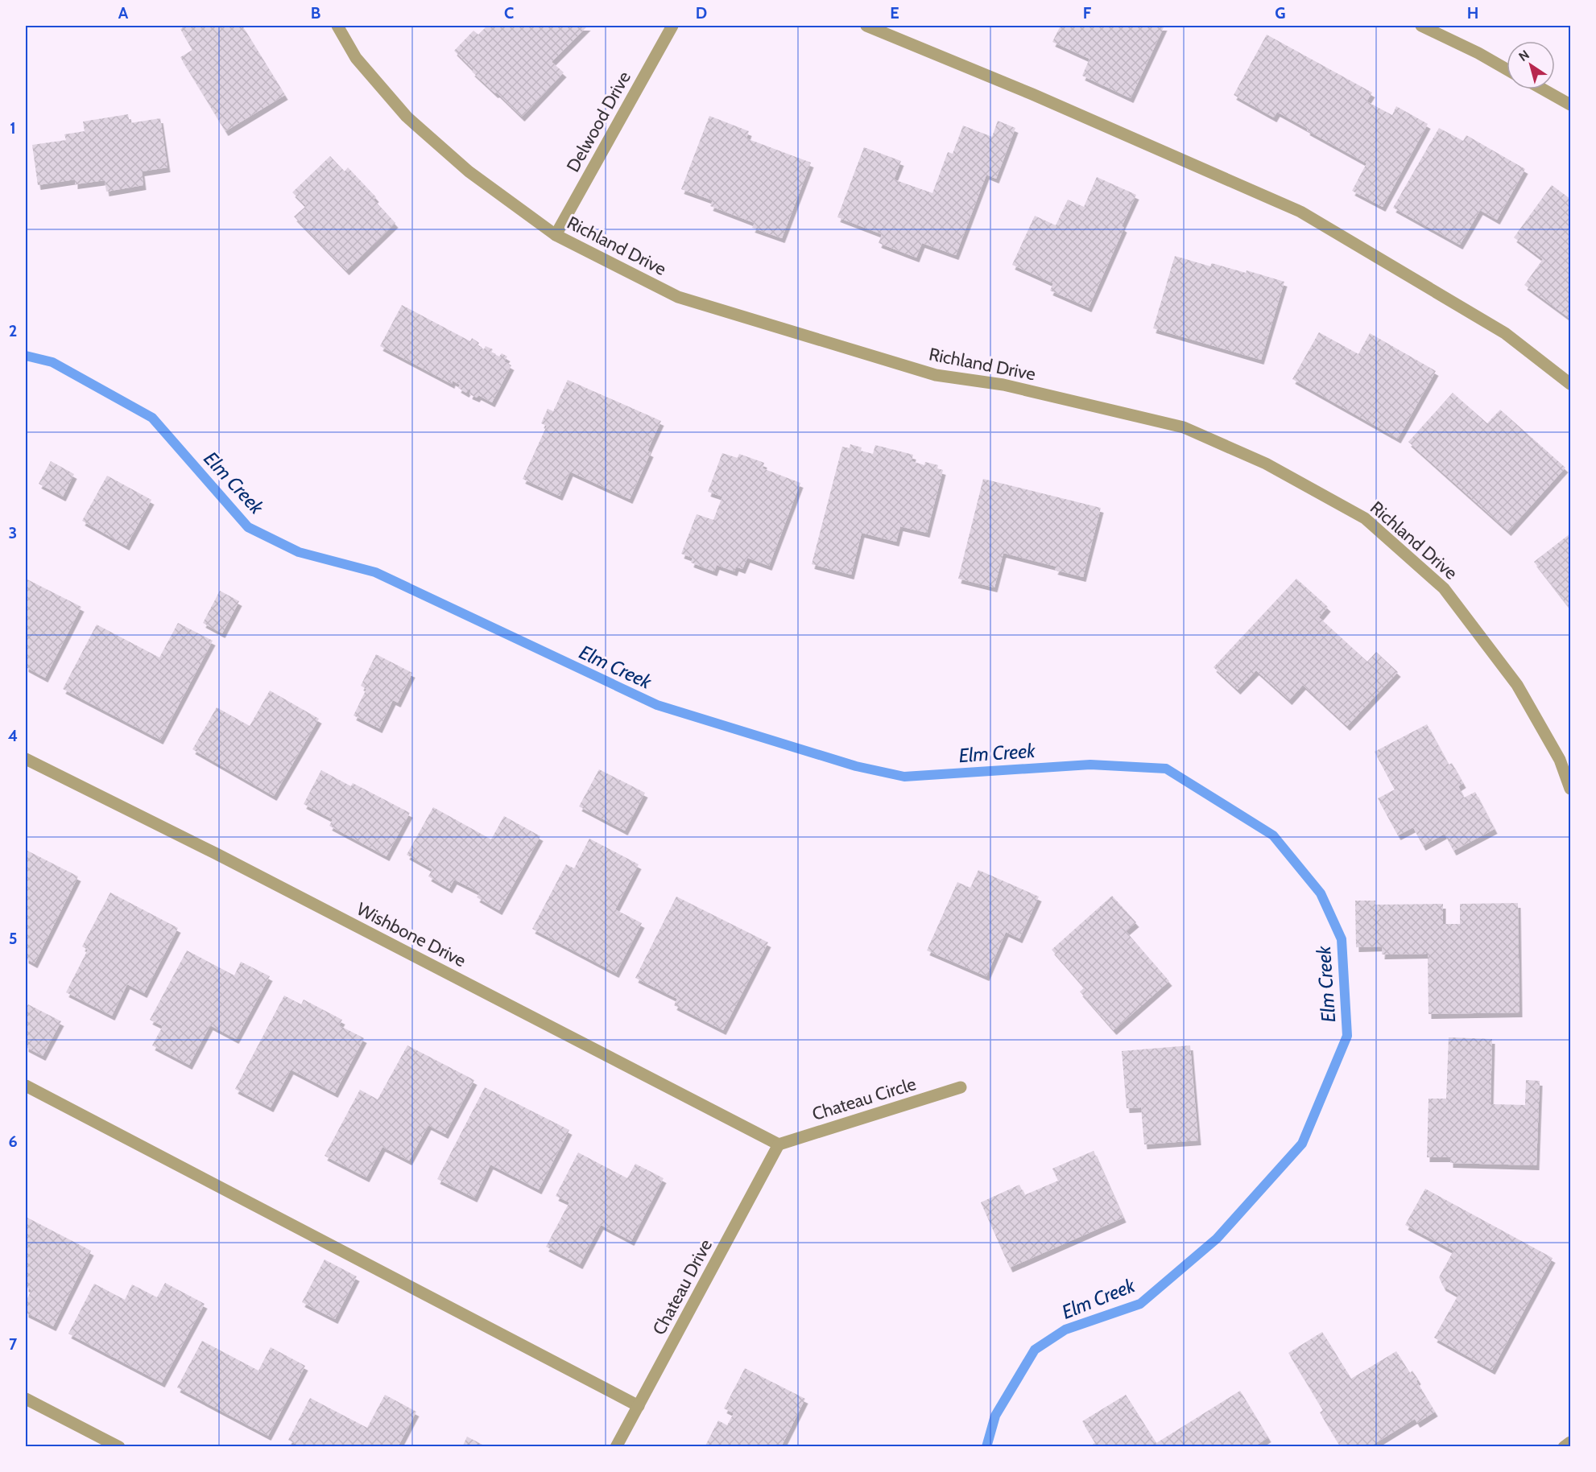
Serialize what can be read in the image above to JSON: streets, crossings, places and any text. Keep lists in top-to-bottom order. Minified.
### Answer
{"streets":{"street":["Delwood Drive","Richland Drive","Wishbone Drive","Chateau Circle","Chateau Drive"]},"crossings":[["Delwood Drive","Richland Drive"],["Wishbone Drive","Chateau Circle"],["Wishbone Drive","Chateau Drive"],["Chateau Circle","Chateau Drive"]],"water":["Elm Creek"],"north":"top left","grid":{"columns":["A","B","C","D","E","F","G","H"],"rows":["1","2","3","4","5","6","7"]}}
